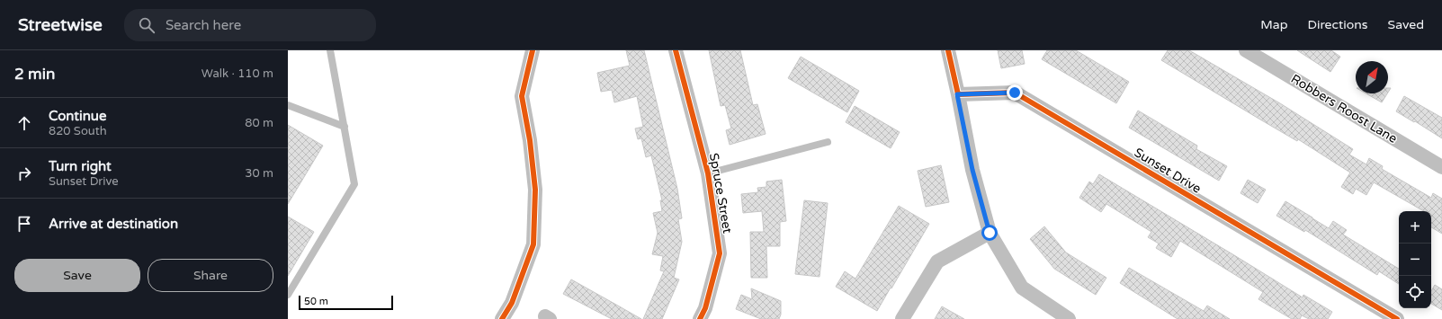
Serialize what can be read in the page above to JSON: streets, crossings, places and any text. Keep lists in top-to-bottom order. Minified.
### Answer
{"streets":{"street":["Robbers Roost Lane","Sunset Drive","Spruce Street"]},"scale_bar":"50 m","north":"top right","page":{"header":"Streetwise","search":"Search here","nav":["Map","Directions","Saved"],"heading":["2 min","Walk · 110 m"],"list":[["Continue","820 South","80 m"],["Turn right","Sunset Drive","30 m"],"Arrive at destination"],"map_buttons":["+","−"],"buttons":["Save","Share"],"scale":"50 m"}}
